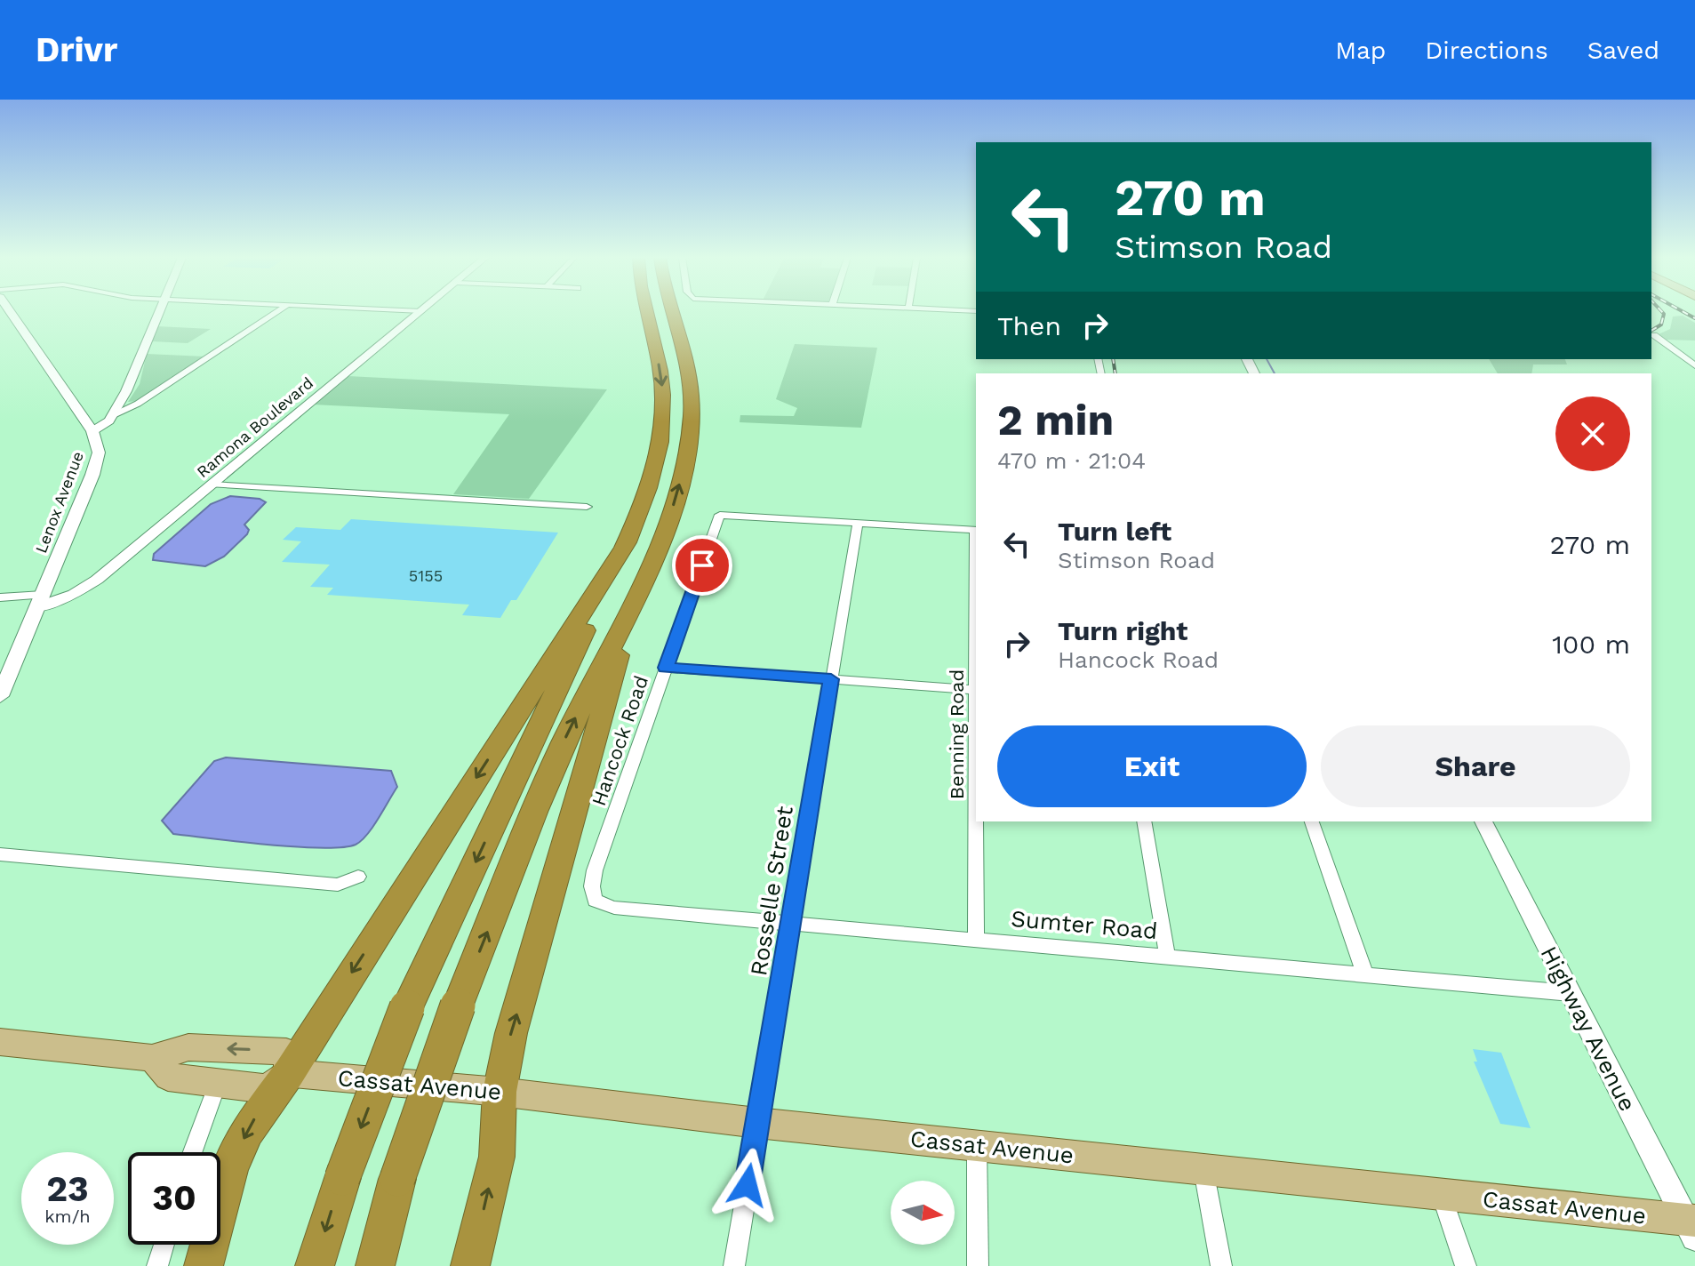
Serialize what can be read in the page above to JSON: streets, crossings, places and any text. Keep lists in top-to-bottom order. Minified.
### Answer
{"streets":{"main road":["Lenox Avenue","Cassat Avenue"],"street":["Ramona Boulevard","Benning Road","Hancock Road","Rosselle Street","Sumter Road","Highway Avenue"]},"crossings":[["Ramona Boulevard","Lenox Avenue"],["Benning Road","Sumter Road"],["Hancock Road","Rosselle Street"],["Hancock Road","Sumter Road"],["Rosselle Street","Sumter Road"],["Rosselle Street","Cassat Avenue"],["Sumter Road","Highway Avenue"],["Highway Avenue","Cassat Avenue"]],"house_numbers":["5155"],"north":"right","page":{"header":"Drivr","nav":["Map","Directions","Saved"],"turn":["270 m","Stimson Road"],"then":"Then","heading":["2 min","470 m · 21:04"],"list":[{"name":"Turn left","note":"Stimson Road","value":"270 m"},{"name":"Turn right","note":"Hancock Road","value":"100 m"}],"buttons":["Exit","Share"],"speed":"23 km/h","limit":"30"}}
